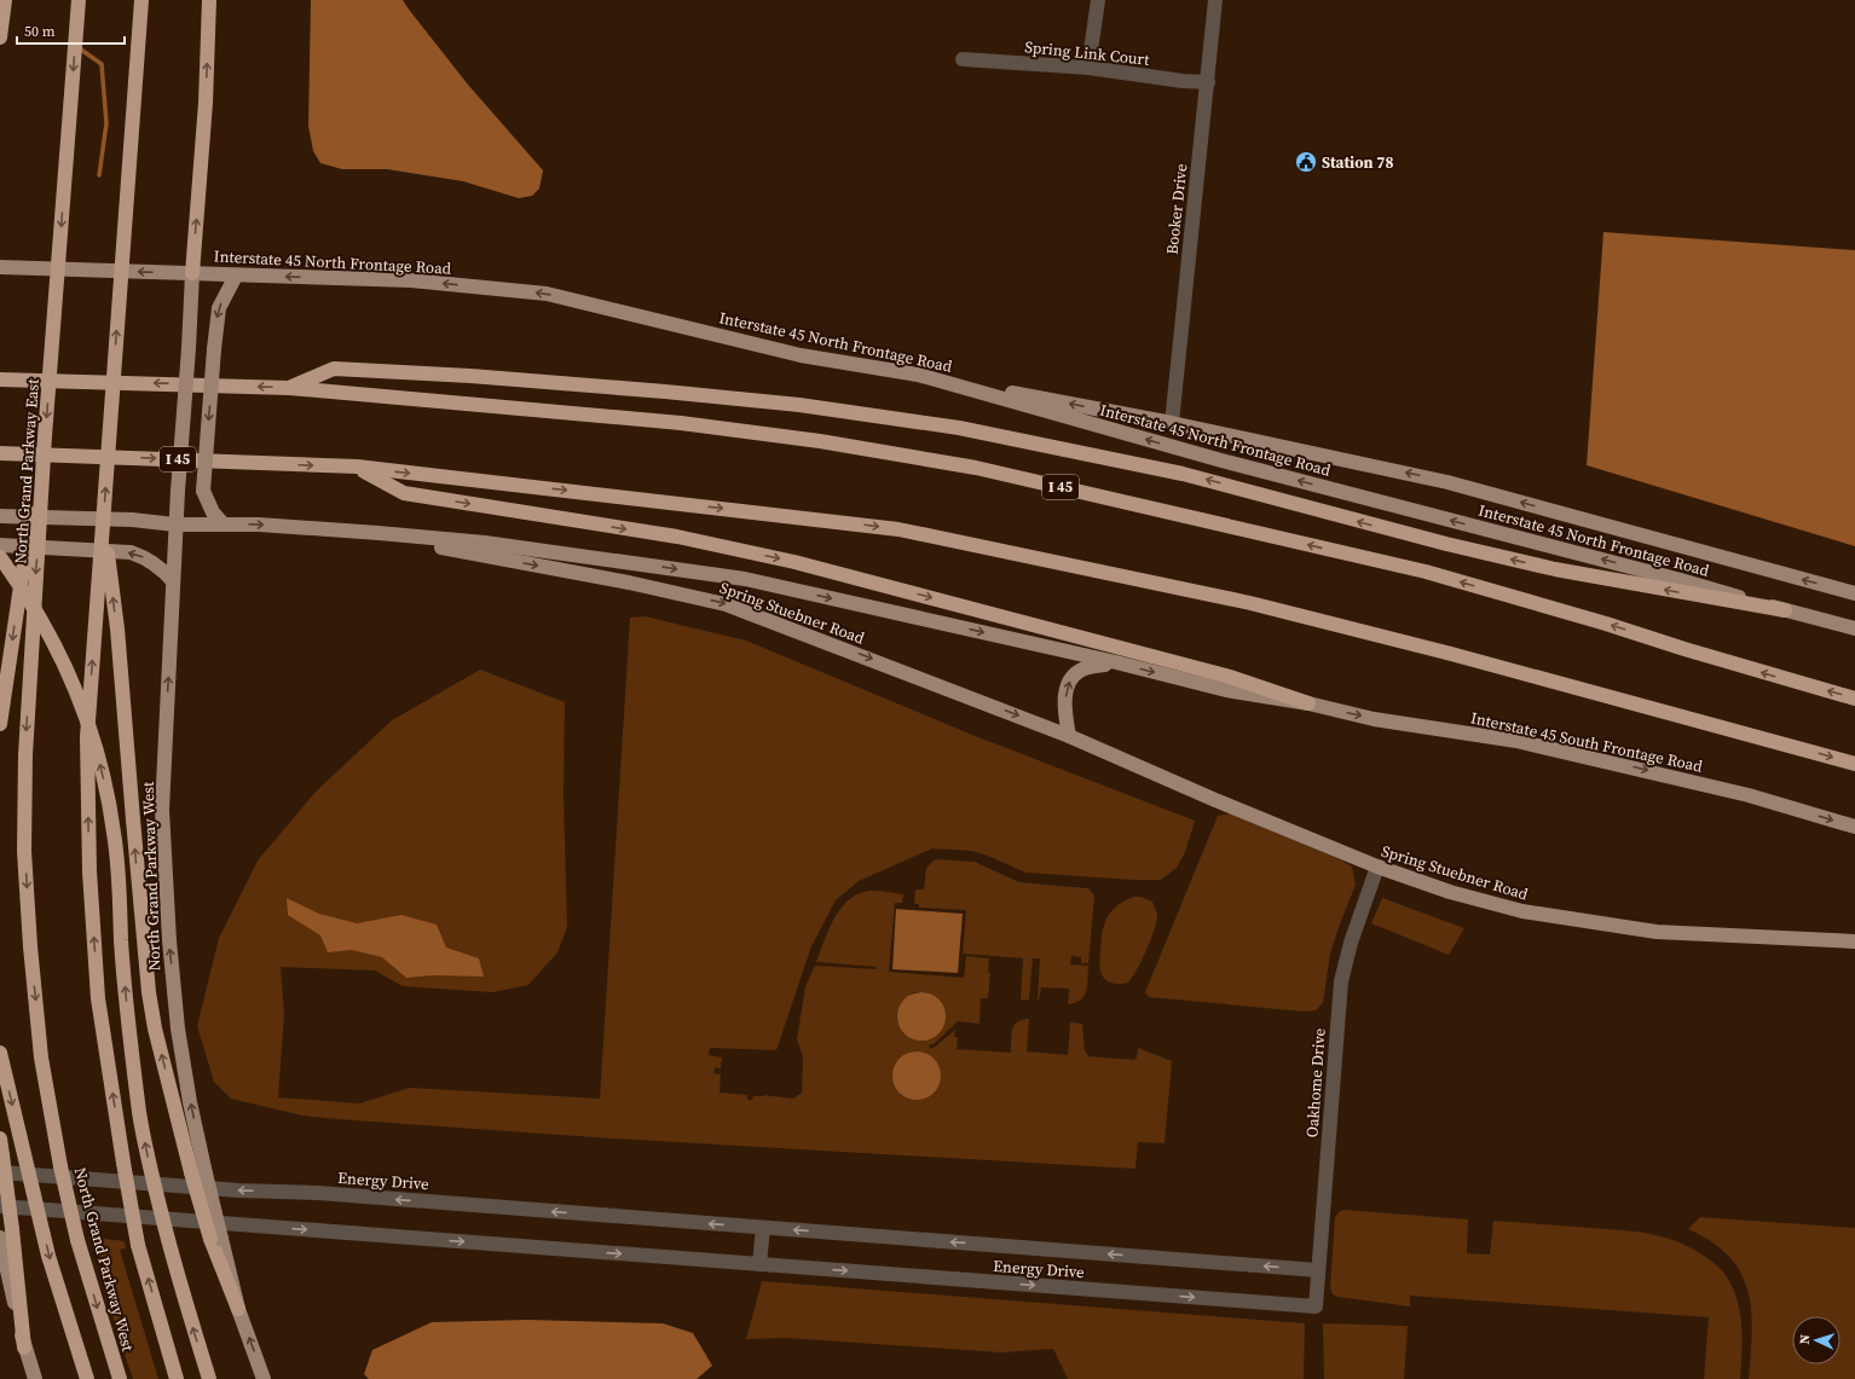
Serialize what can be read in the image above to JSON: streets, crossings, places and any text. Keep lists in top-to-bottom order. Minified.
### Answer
{"streets":{"highway":["I 45","North Grand Parkway East","North Grand Parkway West"],"main road":["Interstate 45 North Frontage Road","Spring Stuebner Road","Interstate 45 South Frontage Road"],"street":["Spring Link Court","Booker Drive","Oakhome Drive","Energy Drive"]},"crossings":[["Spring Link Court","Booker Drive"],["Interstate 45 North Frontage Road","North Grand Parkway West"],["North Grand Parkway East","North Grand Parkway West"],["Spring Stuebner Road","Oakhome Drive"],["Oakhome Drive","Energy Drive"]],"one_way":["Interstate 45 South Frontage Road"],"places":{"public building":["Station 78"]},"scale_bar":"50 m","north":"left"}
